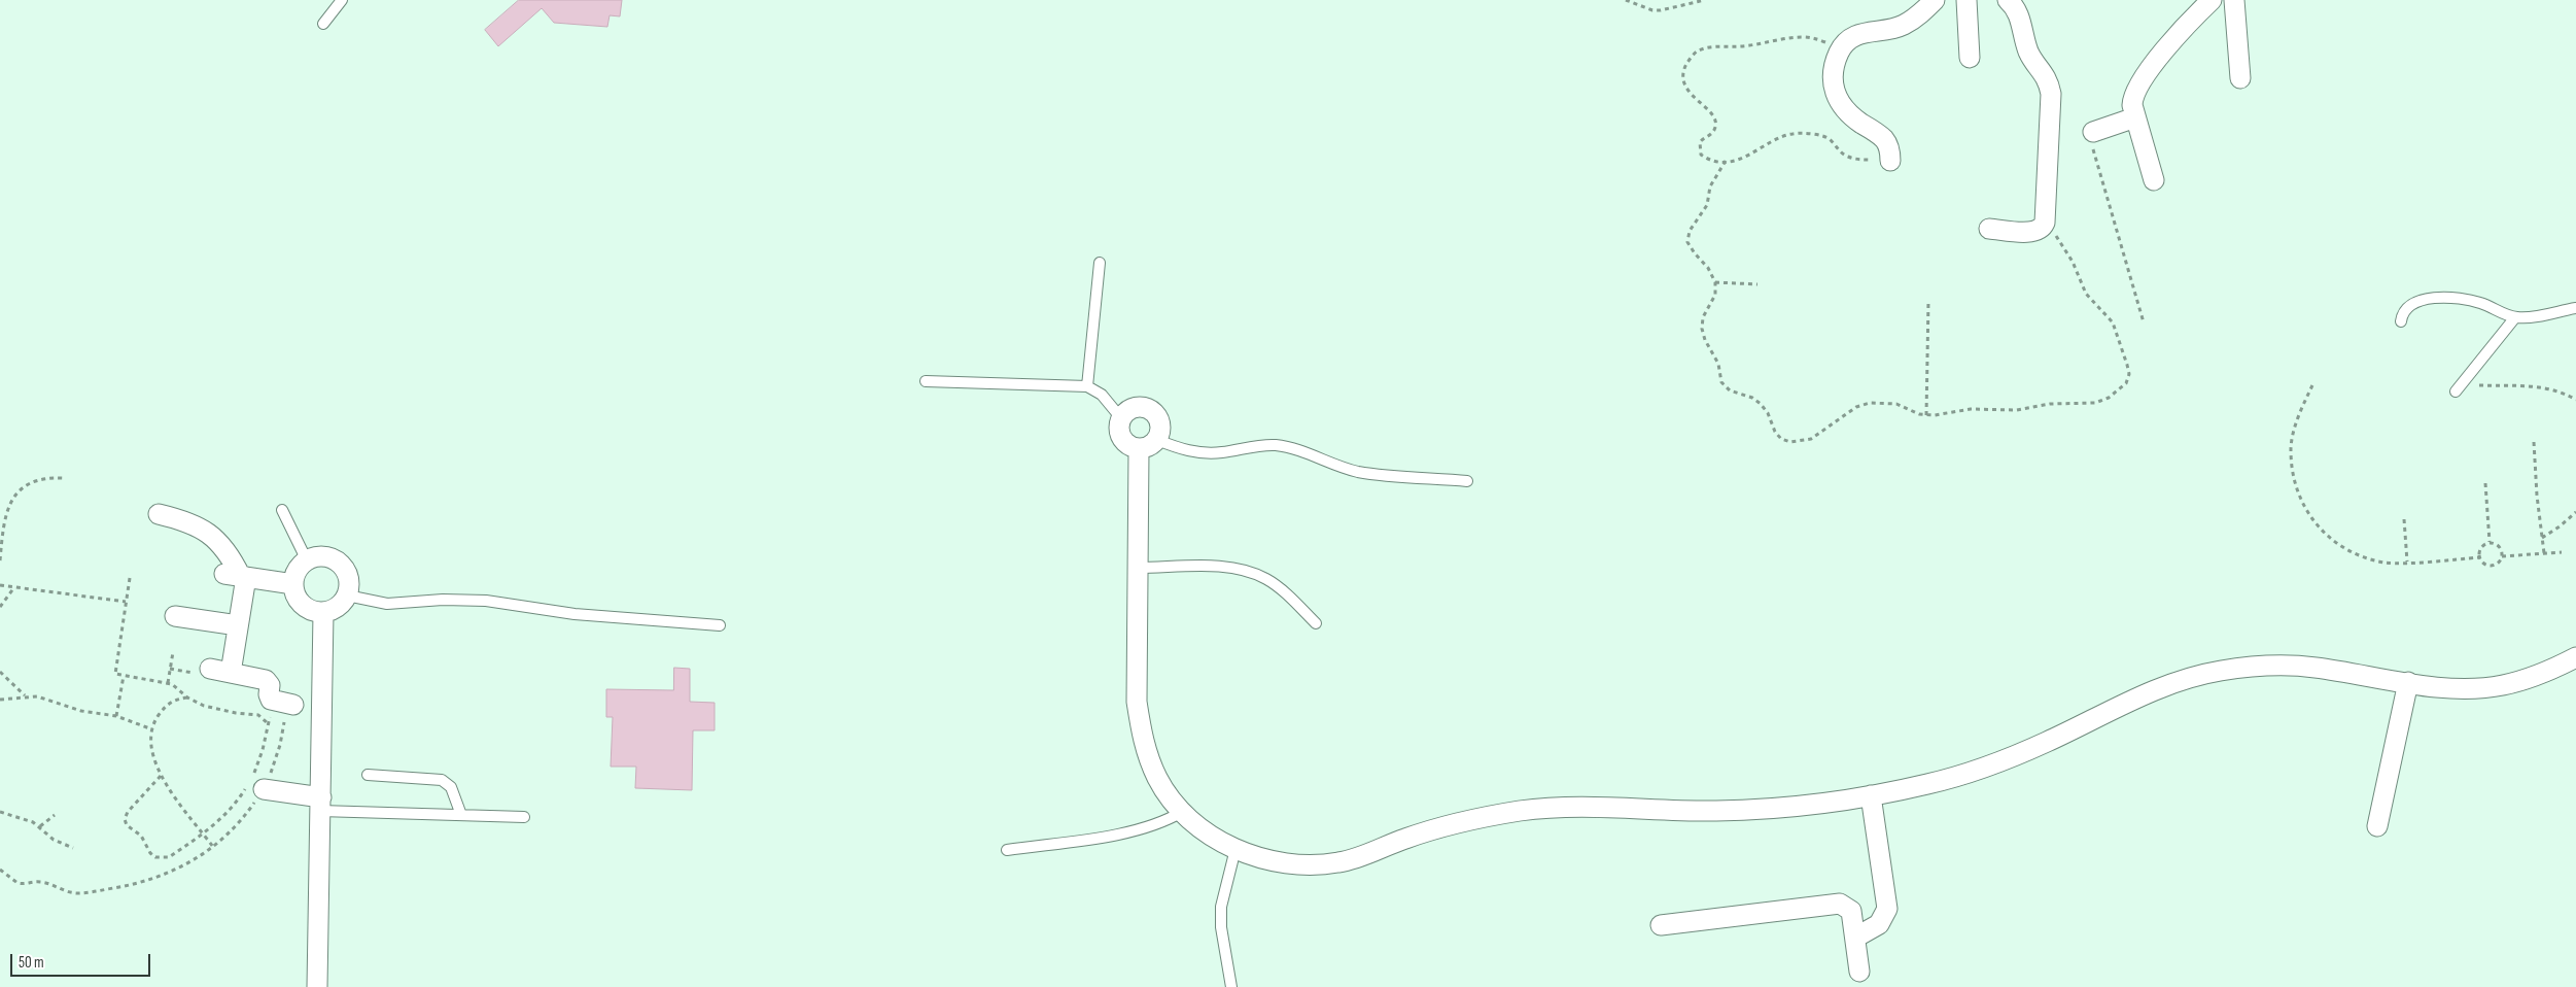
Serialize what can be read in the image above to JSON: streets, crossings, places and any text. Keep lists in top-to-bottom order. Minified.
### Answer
{"scale_bar":"50 m"}
